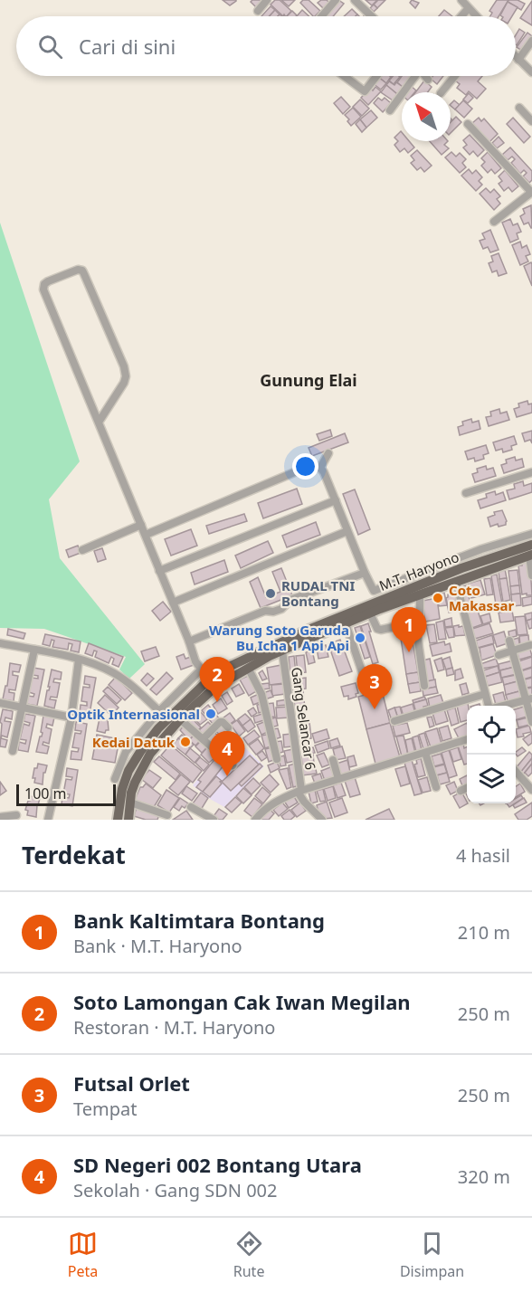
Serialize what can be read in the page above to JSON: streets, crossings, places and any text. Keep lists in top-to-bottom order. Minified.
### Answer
{"streets":{"main road":["M.T. Haryono"],"street":["Gang Selancar 6"]},"crossings":[["M.T. Haryono","Gang Selancar 6"]],"districts":["Gunung Elai"],"places":["RUDAL TNI Bontang","Coto Makassar","Warung Soto Garuda Bu Icha 1 Api Api","Optik Internasional","Kedai Datuk"],"scale_bar":"100 m","north":"top left","page":{"search":"Cari di sini","pins":["1","2","3","4"],"scale":"100 m","heading":["Terdekat","4 hasil"],"list":[{"mark":"1","name":"Bank Kaltimtara Bontang","note":"Bank · M.T. Haryono","value":"210 m"},{"mark":"2","name":"Soto Lamongan Cak Iwan Megilan","note":"Restoran · M.T. Haryono","value":"250 m"},{"mark":"3","name":"Futsal Orlet","note":"Tempat","value":"250 m"},{"mark":"4","name":"SD Negeri 002 Bontang Utara","note":"Sekolah · Gang SDN 002","value":"320 m"}],"nav":["Peta","Rute","Disimpan"]}}
